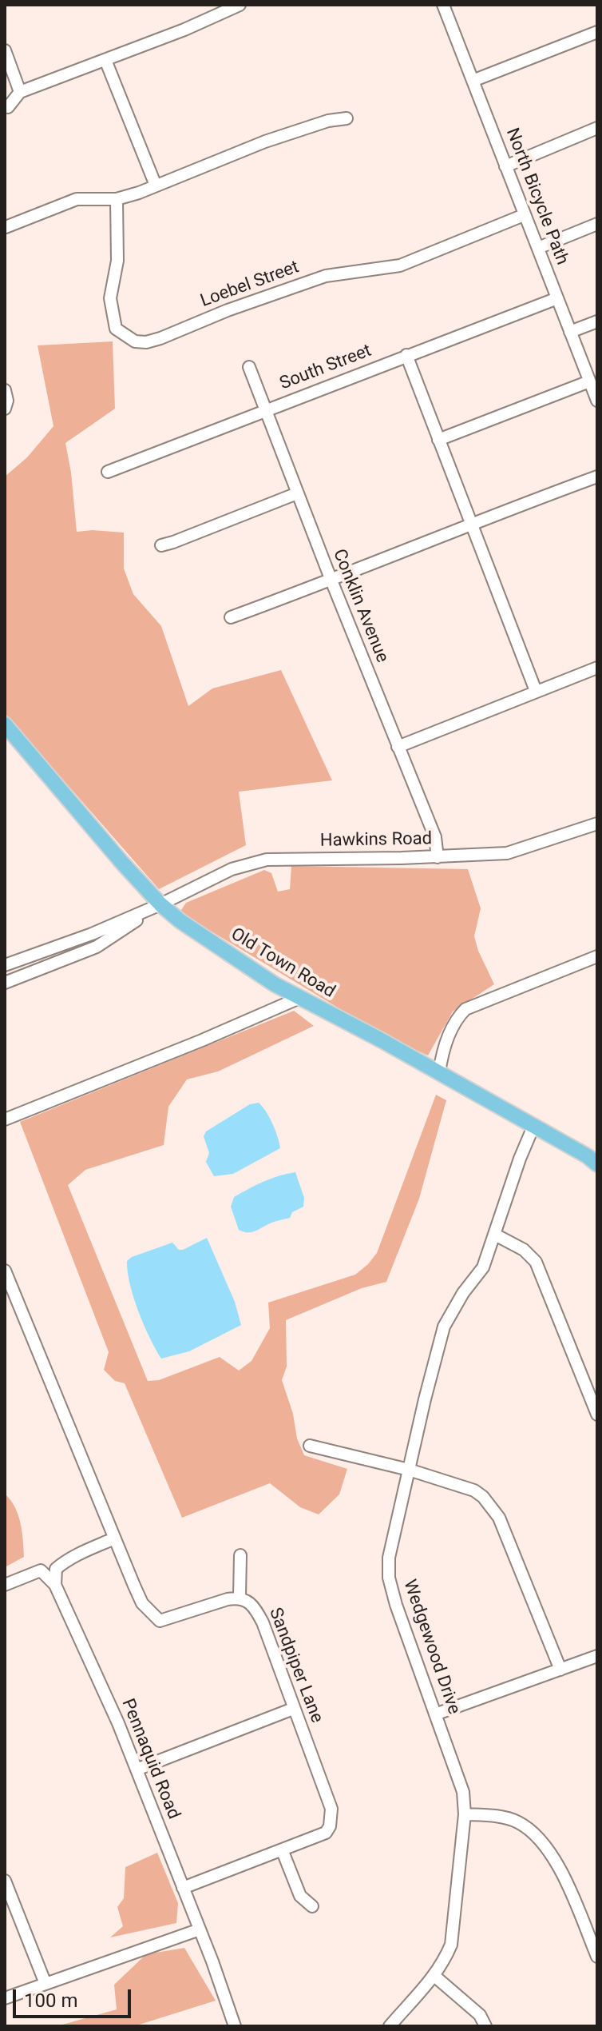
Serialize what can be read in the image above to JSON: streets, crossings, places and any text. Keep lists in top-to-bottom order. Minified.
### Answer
{"streets":{"main road":["Old Town Road"],"street":["North Bicycle Path","Loebel Street","South Street","Conklin Avenue","Hawkins Road","Wedgewood Drive","Sandpiper Lane","Pennaquid Road"]},"crossings":[["North Bicycle Path","Loebel Street"],["North Bicycle Path","South Street"],["South Street","Conklin Avenue"],["Conklin Avenue","Hawkins Road"],["Hawkins Road","Old Town Road"],["Old Town Road","Wedgewood Drive"],["Sandpiper Lane","Pennaquid Road"]],"scale_bar":"100 m"}
